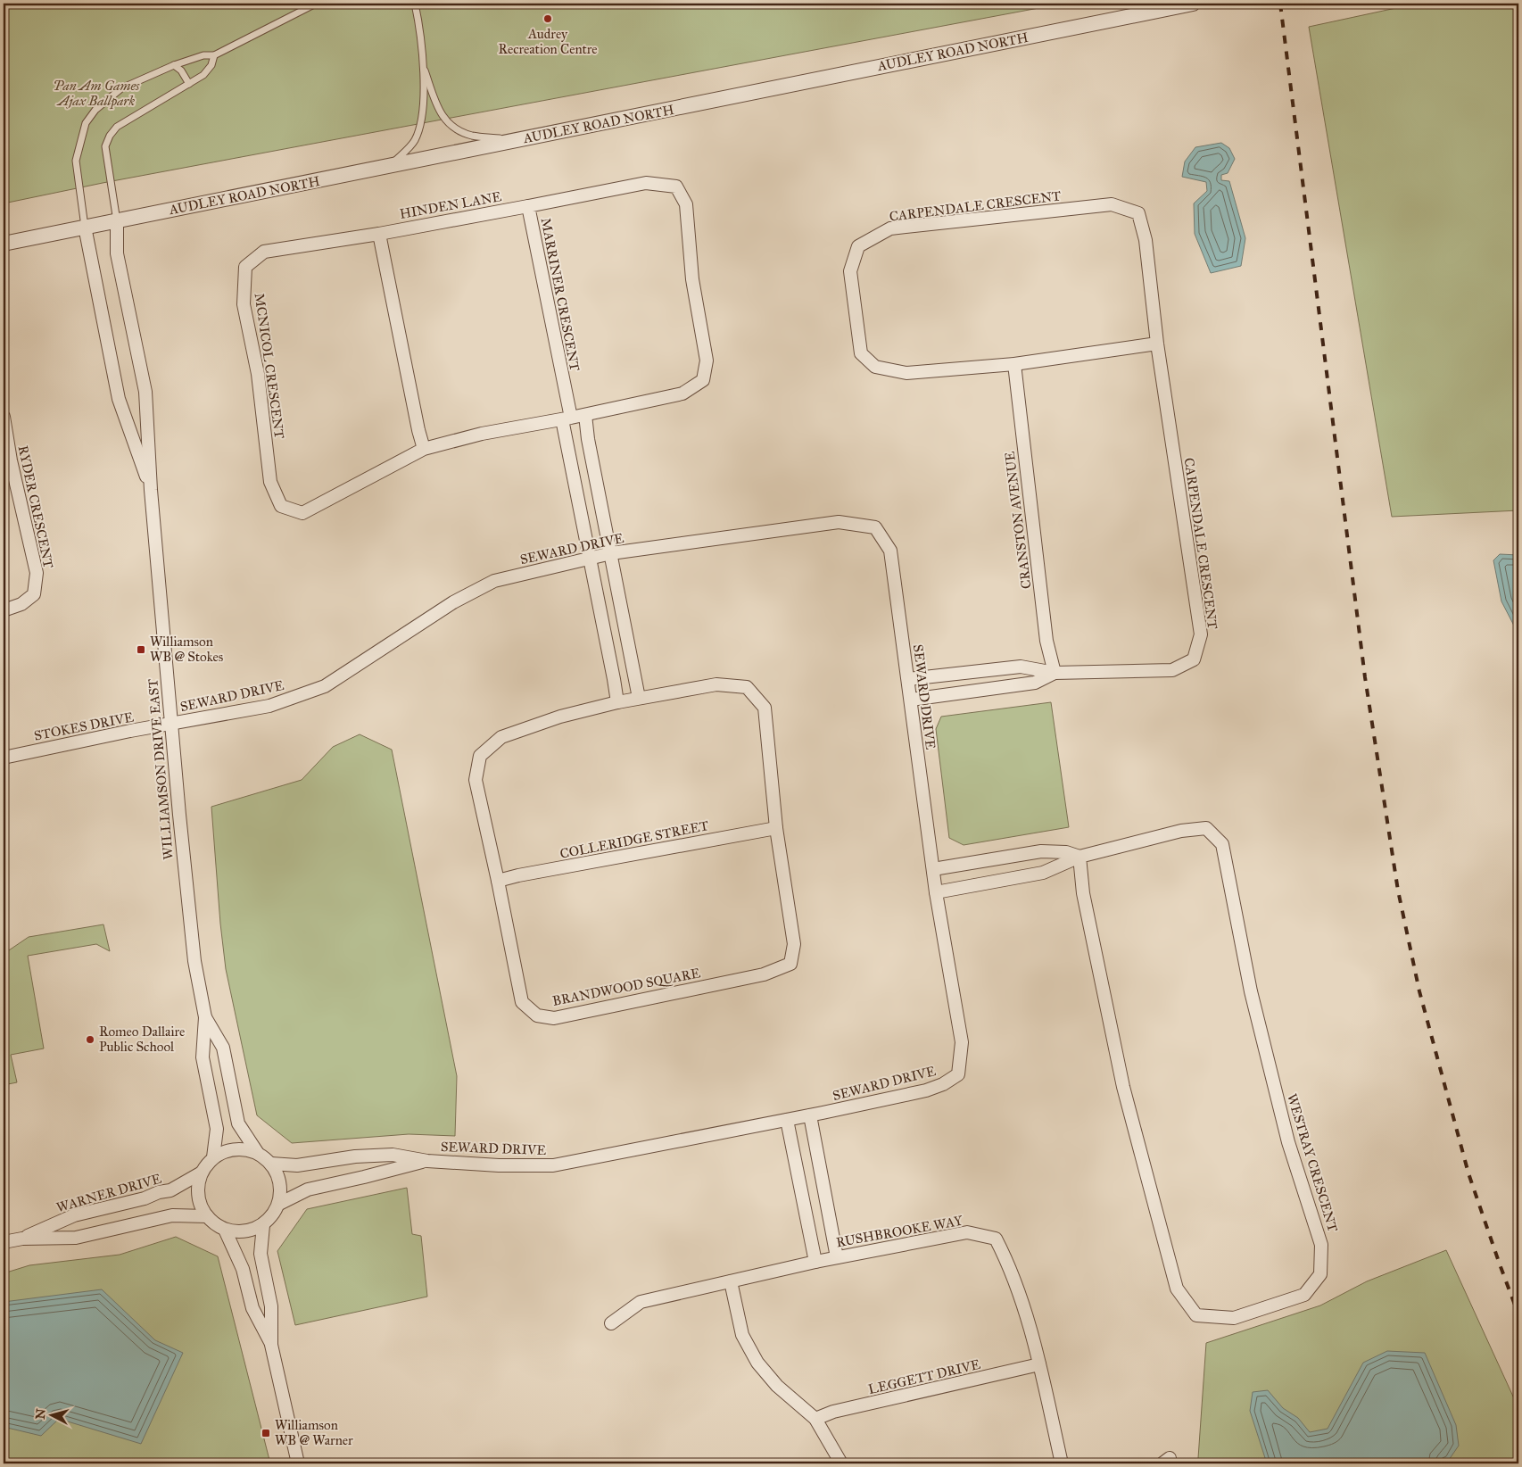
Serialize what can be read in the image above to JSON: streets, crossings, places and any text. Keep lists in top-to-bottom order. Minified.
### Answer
{"streets":{"street":["AUDLEY ROAD NORTH","HINDEN LANE","CARPENDALE CRESCENT","MARRINER CRESCENT","MCNICOL CRESCENT","RYDER CRESCENT","CRANSTON AVENUE","SEWARD DRIVE","STOKES DRIVE","WILLIAMSON DRIVE EAST","COLLERIDGE STREET","BRANDWOOD SQUARE","WESTRAY CRESCENT","WARNER DRIVE","RUSHBROOKE WAY","LEGGETT DRIVE"]},"crossings":[["AUDLEY ROAD NORTH","WILLIAMSON DRIVE EAST"],["HINDEN LANE","MARRINER CRESCENT"],["HINDEN LANE","MCNICOL CRESCENT"],["CARPENDALE CRESCENT","CRANSTON AVENUE"],["CARPENDALE CRESCENT","SEWARD DRIVE"],["MARRINER CRESCENT","MCNICOL CRESCENT"],["MARRINER CRESCENT","SEWARD DRIVE"],["MARRINER CRESCENT","BRANDWOOD SQUARE"],["SEWARD DRIVE","STOKES DRIVE"],["SEWARD DRIVE","WILLIAMSON DRIVE EAST"],["SEWARD DRIVE","WESTRAY CRESCENT"],["SEWARD DRIVE","WARNER DRIVE"],["STOKES DRIVE","WILLIAMSON DRIVE EAST"],["WILLIAMSON DRIVE EAST","WARNER DRIVE"],["COLLERIDGE STREET","BRANDWOOD SQUARE"],["RUSHBROOKE WAY","LEGGETT DRIVE"]],"parks":["Pan Am Games Ajax Ballpark"],"places":{"other":["Audrey Recreation Centre","Romeo Dallaire Public School"],"transit":["Williamson WB @ Stokes","Williamson WB @ Warner"]},"north":"left"}
